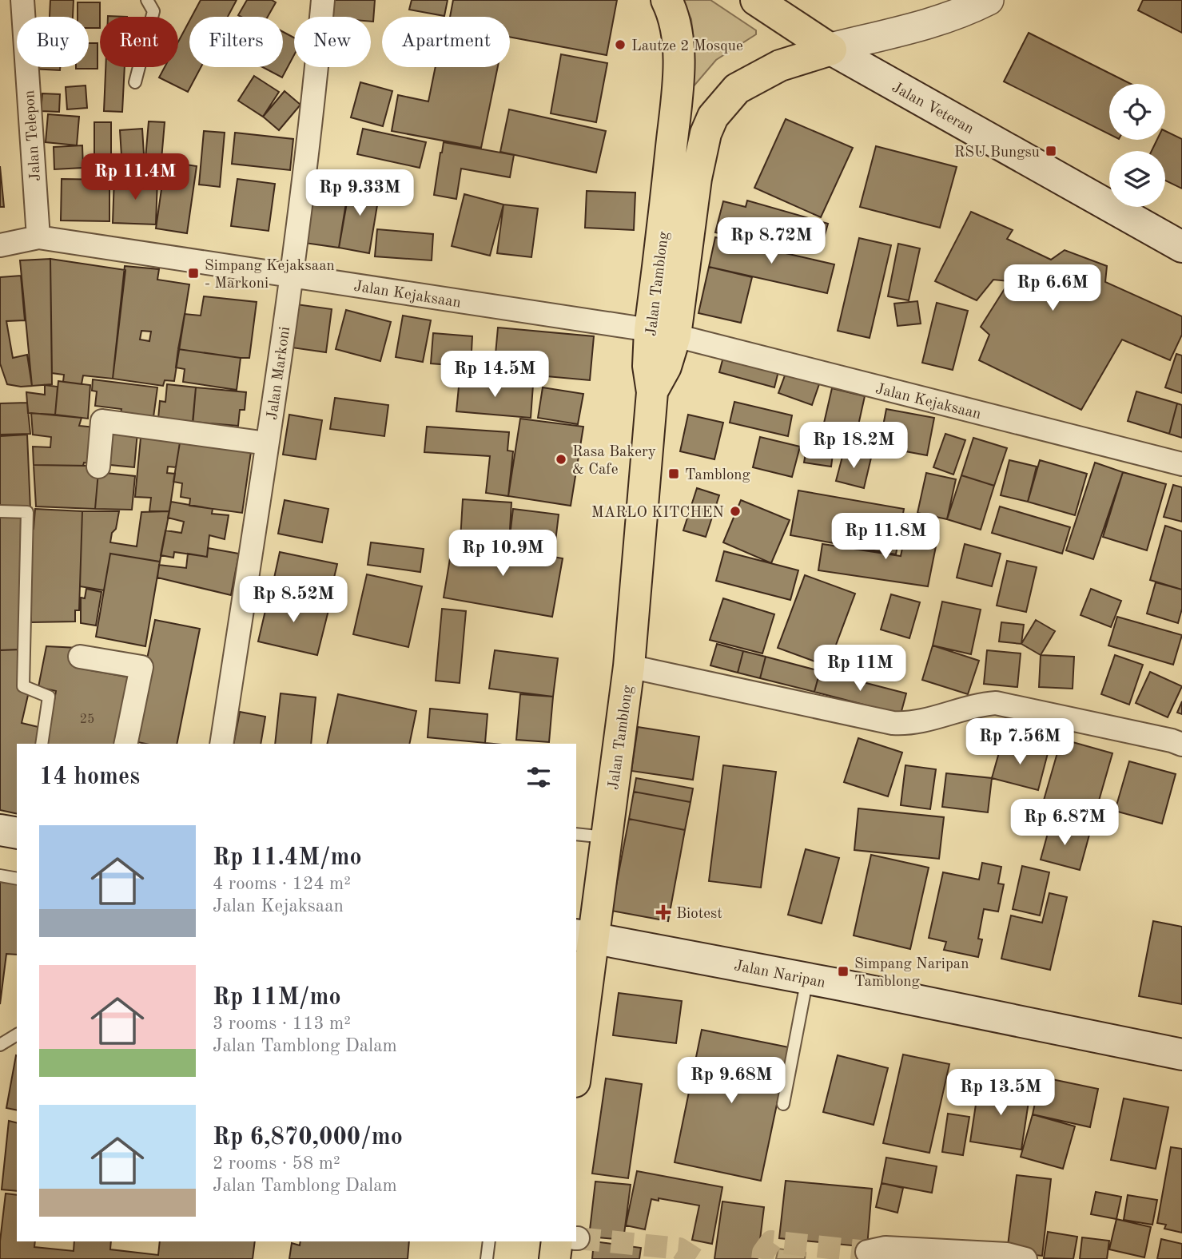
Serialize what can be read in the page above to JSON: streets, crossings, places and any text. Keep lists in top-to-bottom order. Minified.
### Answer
{"streets":{"main road":["Jalan Veteran","Jalan Tamblong","Jalan Naripan"],"street":["Jalan Telepon","Jalan Kejaksaan","Jalan Markoni"]},"crossings":[["Jalan Veteran","Jalan Tamblong"],["Jalan Telepon","Jalan Kejaksaan"],["Jalan Tamblong","Jalan Kejaksaan"],["Jalan Tamblong","Jalan Naripan"],["Jalan Kejaksaan","Jalan Markoni"]],"places":{"other":["Lautze 2 Mosque","Rasa Bakery & Cafe","MARLO KITCHEN"],"transit":["RSU Bungsu","Simpang Kejaksaan - Markoni","Tamblong","Simpang Naripan Tamblong"],"health":["Biotest"]},"house_numbers":["25"],"page":{"chip":["Buy","Rent","Filters","New","Apartment"],"price":["Rp 11.4M","Rp 9.33M","Rp 8.72M","Rp 6.6M","Rp 14.5M","Rp 18.2M","Rp 11.8M","Rp 10.9M","Rp 8.52M","Rp 11M","Rp 7.56M","Rp 6.87M","Rp 9.68M","Rp 13.5M"],"heading":"14 homes","list":[{"name":"Rp 11.4M/mo","note":"4 rooms · 124 m² · Jalan Kejaksaan"},{"name":"Rp 11M/mo","note":"3 rooms · 113 m² · Jalan Tamblong Dalam"},{"name":"Rp 6,870,000/mo","note":"2 rooms · 58 m² · Jalan Tamblong Dalam"}]}}
